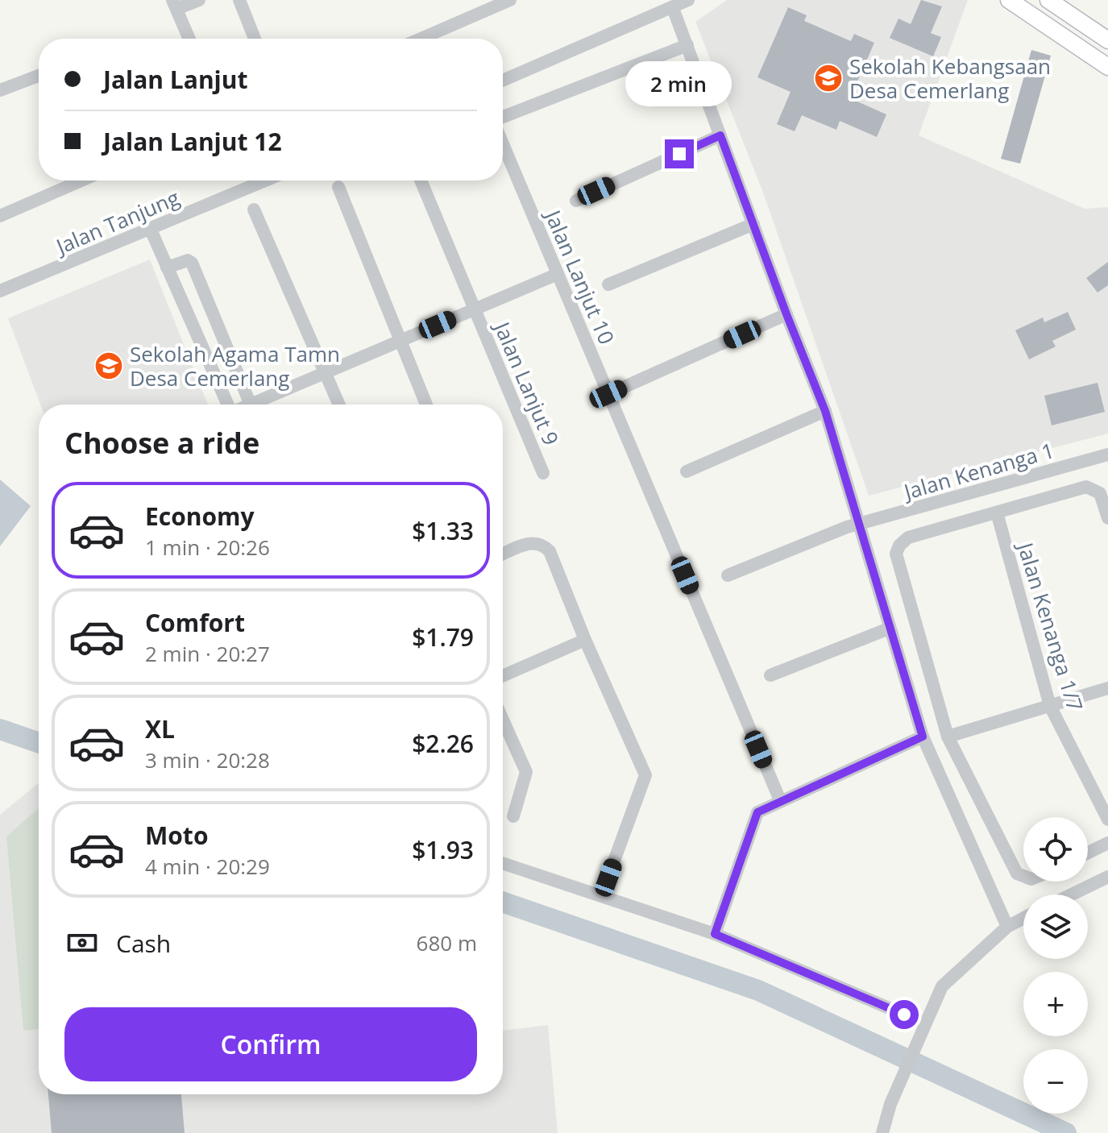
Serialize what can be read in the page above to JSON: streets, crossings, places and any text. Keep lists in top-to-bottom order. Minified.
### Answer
{"streets":{"street":["Jalan Tanjung","Jalan Lanjut 10","Jalan Lanjut 9","Jalan Kenanga 1","Jalan Kenanga 1/7"]},"places":{"school or university":["Sekolah Kebangsaan Desa Cemerlang","Sekolah Agama Tamn Desa Cemerlang"]},"page":{"banner":["Jalan Lanjut","Jalan Lanjut 12"],"bubble":"2 min","heading":"Choose a ride","list":[{"name":"Economy","note":"1 min · 20:26","value":"$1.33"},{"name":"Comfort","note":"2 min · 20:27","value":"$1.79"},{"name":"XL","note":"3 min · 20:28","value":"$2.26"},{"name":"Moto","note":"4 min · 20:29","value":"$1.93"}],"map_buttons":["+","−"],"pay":["Cash","680 m"],"buttons":"Confirm"}}
